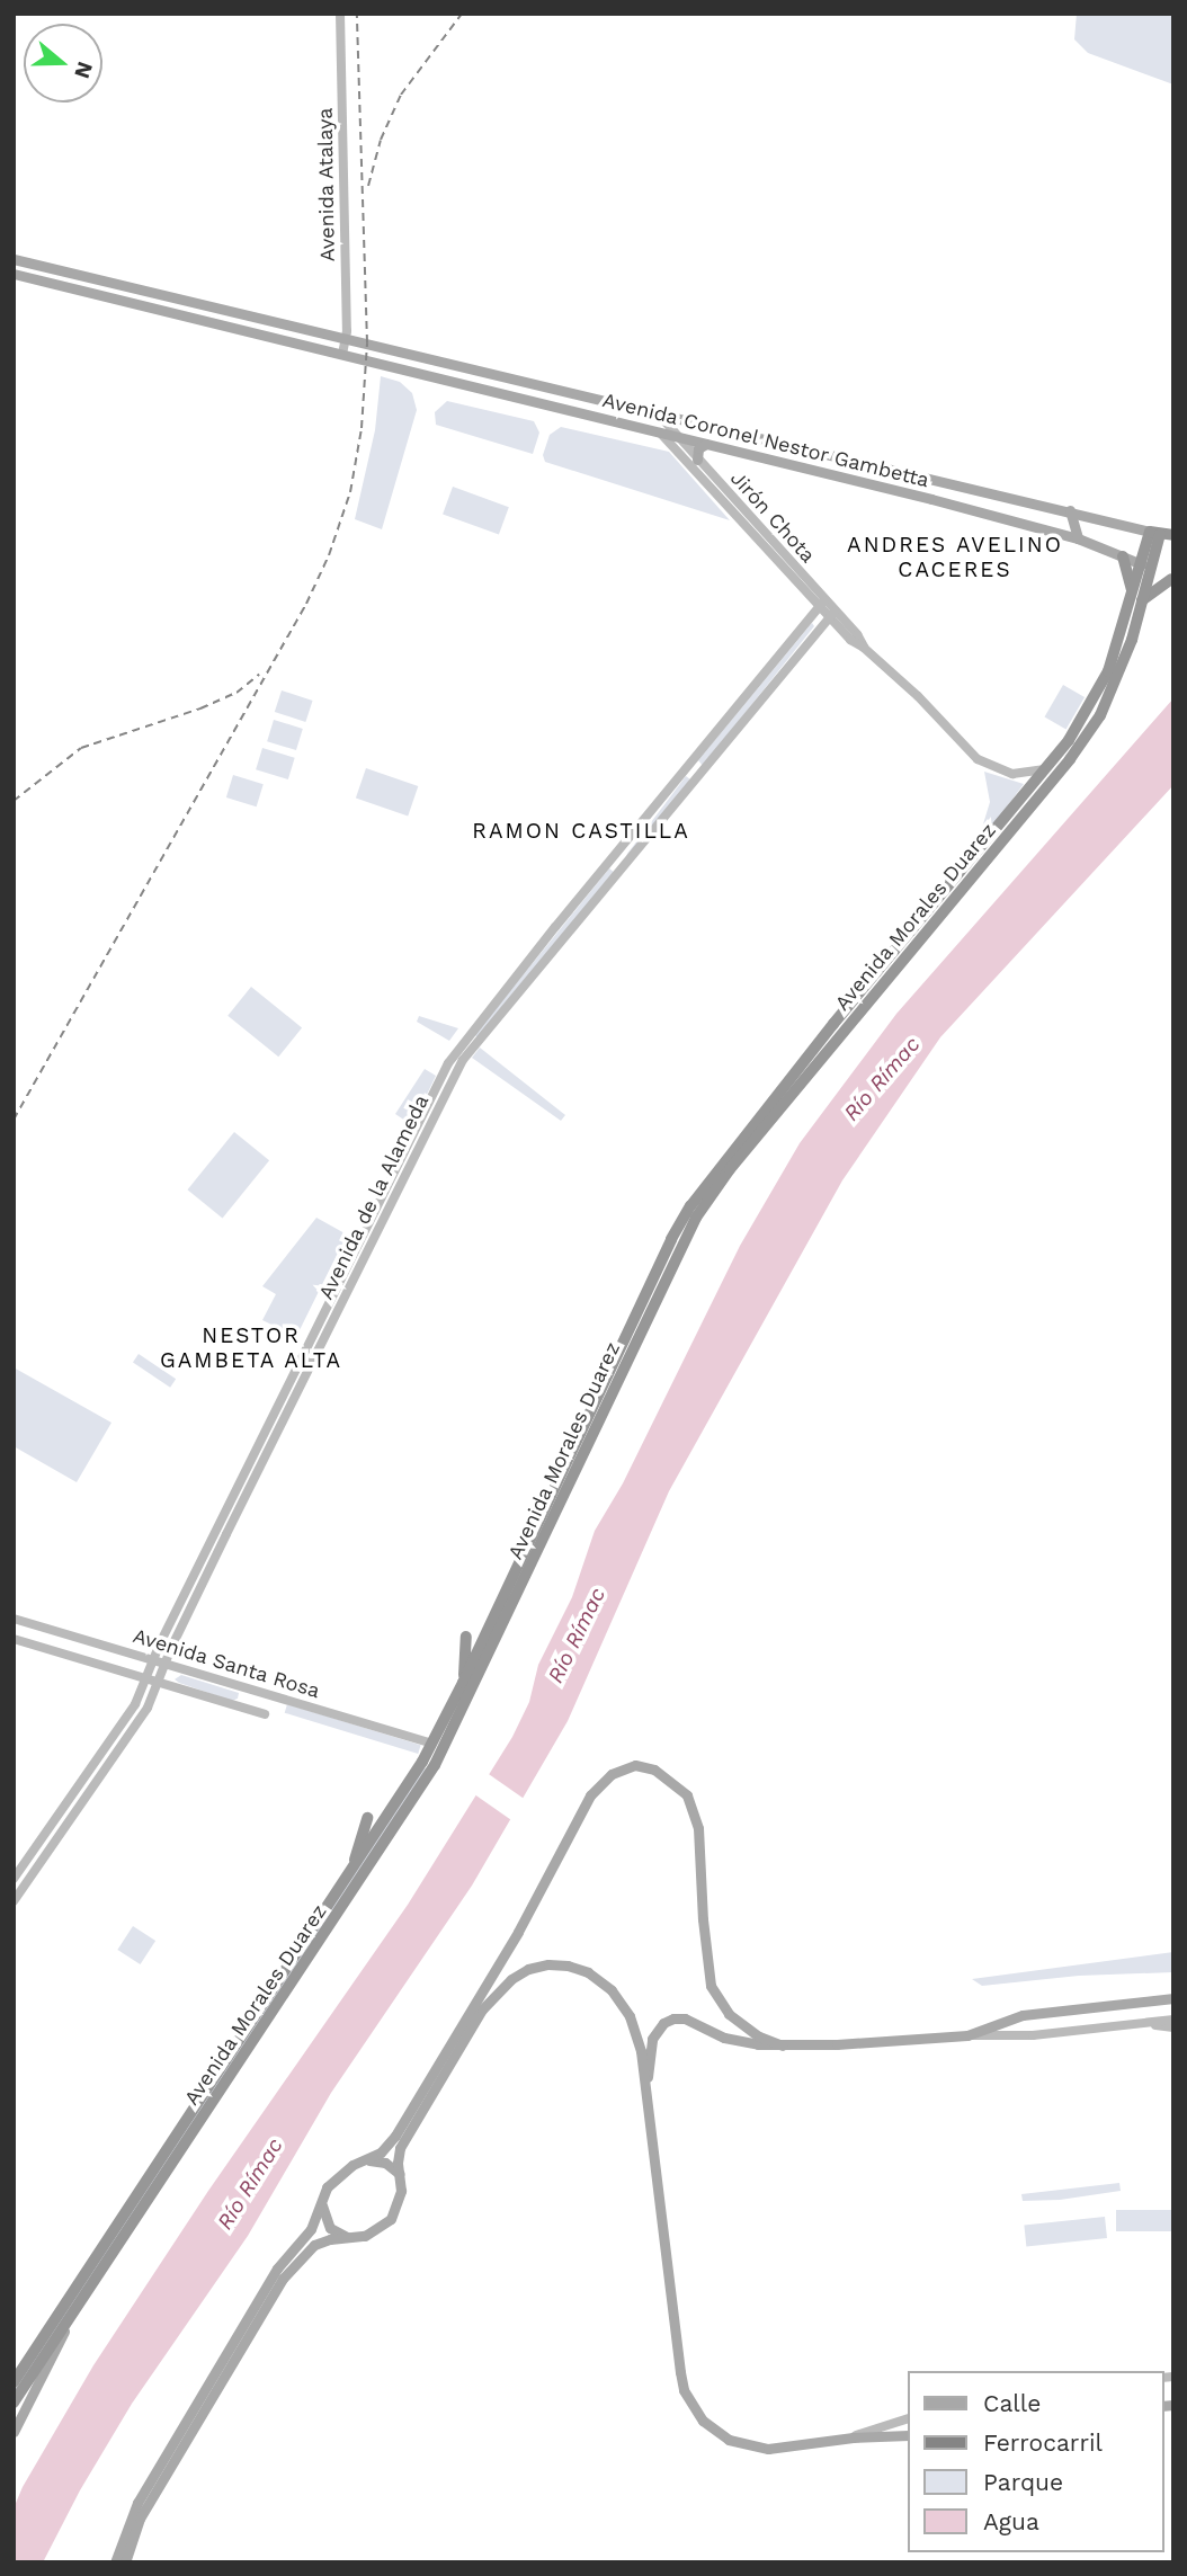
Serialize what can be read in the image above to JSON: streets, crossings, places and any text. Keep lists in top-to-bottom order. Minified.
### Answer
{"streets":{"highway":["Avenida Coronel Nestor Gambetta","Avenida Morales Duarez"],"street":["Avenida Atalaya","Jirón Chota","Avenida de la Alameda","Avenida Santa Rosa"]},"crossings":[["Avenida Atalaya","Avenida Coronel Nestor Gambetta"],["Avenida Coronel Nestor Gambetta","Jirón Chota"],["Avenida Coronel Nestor Gambetta","Avenida Morales Duarez"],["Jirón Chota","Avenida Morales Duarez"],["Jirón Chota","Avenida de la Alameda"],["Avenida de la Alameda","Avenida Santa Rosa"]],"districts":["ANDRES AVELINO CACERES","RAMON CASTILLA","NESTOR GAMBETA ALTA"],"water":["Río Rímac"],"legend":["Calle","Ferrocarril","Parque","Agua"],"north":"right"}
